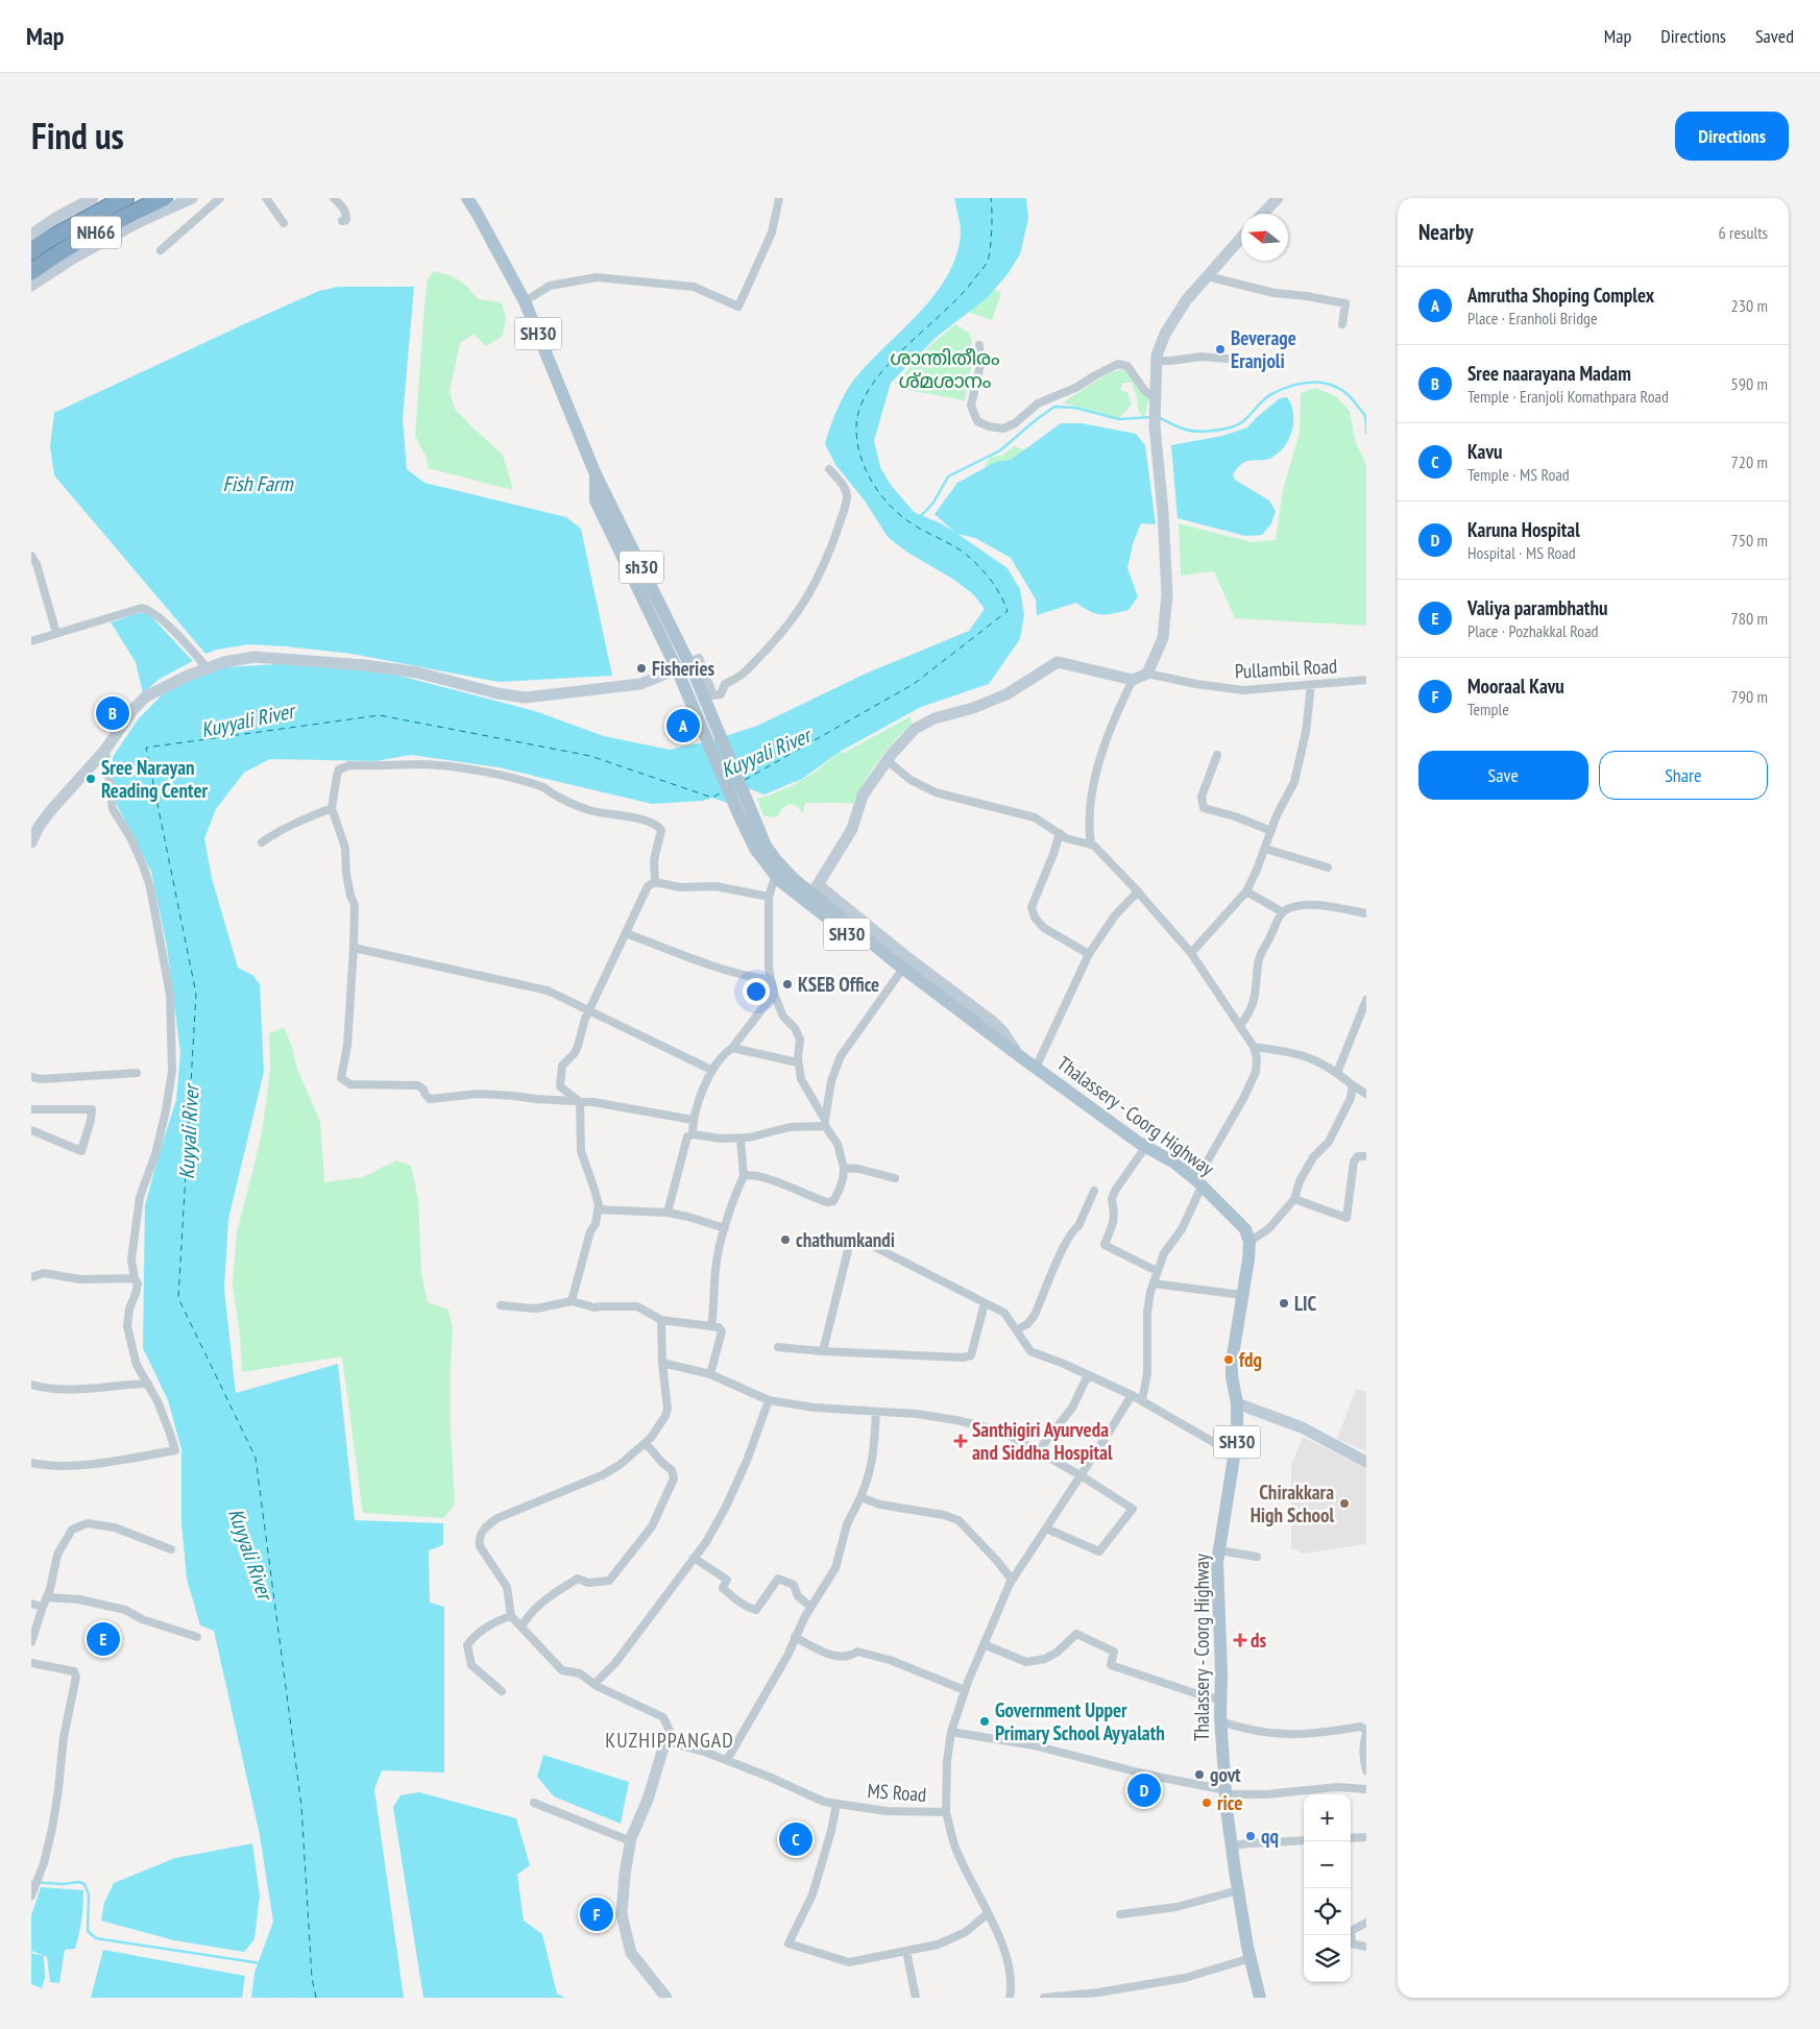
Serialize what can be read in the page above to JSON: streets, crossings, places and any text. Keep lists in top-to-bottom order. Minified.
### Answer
{"streets":{"highway":["NH66"],"main road":["SH30","sh30","Thalassery - Coorg Highway"],"street":["Pullambil Road","MS Road"]},"crossings":[["SH30","sh30"],["SH30","Thalassery - Coorg Highway"],["sh30","Thalassery - Coorg Highway"]],"districts":["KUZHIPPANGAD"],"water":["Fish Farm","Kuyyali River"],"parks":["ശാന്തിതീരം ശ്മശാനം"],"places":{"other":["Beverage Eranjoli","Fisheries","Sree Narayan Reading Center","KSEB Office","chathumkandi","LIC","fdg","Chirakkara High School","Government Upper Primary School Ayyalath","govt","rice","qq"],"health":["Santhigiri Ayurveda and Siddha Hospital","ds"]},"north":"left","page":{"header":"Map","nav":["Map","Directions","Saved"],"title":"Find us","buttons":["Directions",["Save","Share"]],"heading":["Nearby","6 results"],"list":[{"mark":"A","name":"Amrutha Shoping Complex","note":"Place · Eranholi Bridge","value":"230 m"},{"mark":"B","name":"Sree naarayana Madam","note":"Temple · Eranjoli Komathpara Road","value":"590 m"},{"mark":"C","name":"Kavu","note":"Temple · MS Road","value":"720 m"},{"mark":"D","name":"Karuna Hospital","note":"Hospital · MS Road","value":"750 m"},{"mark":"E","name":"Valiya parambhathu","note":"Place · Pozhakkal Road","value":"780 m"},{"mark":"F","name":"Mooraal Kavu","note":"Temple","value":"790 m"}],"pins":["B","A","E","D","C","F"],"map_buttons":["+","−"]}}
